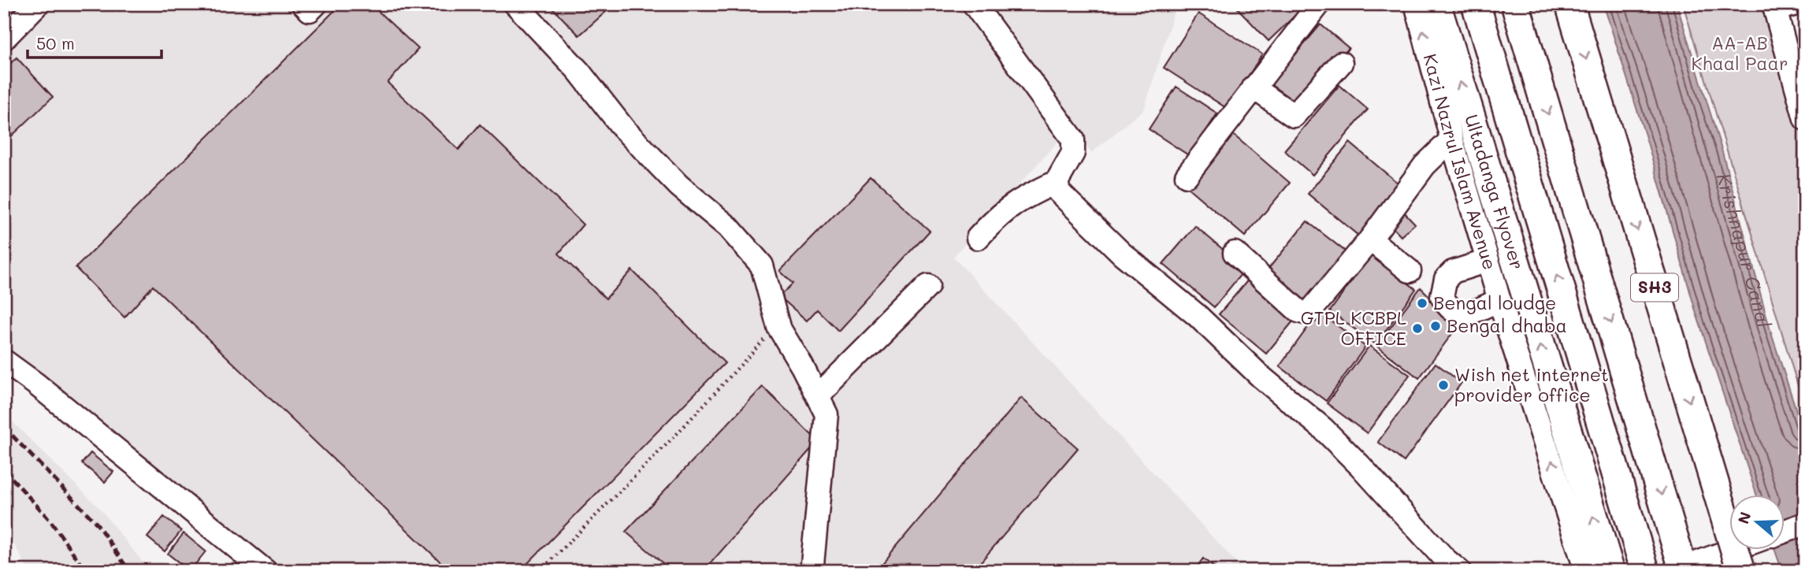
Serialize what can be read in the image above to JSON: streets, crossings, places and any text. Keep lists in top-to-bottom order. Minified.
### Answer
{"streets":{"main road":["Ultadanga Flyover","SH3"],"street":["Kazi Nazrul Islam Avenue"]},"one_way":["Kazi Nazrul Islam Avenue"],"water":["Krishnapur Canal"],"parks":["AA-AB Khaal Paar"],"places":["Bengal loudge","Bengal dhaba","GTPL KCBPL OFFICE","Wish net internet provider office"],"scale_bar":"50 m","north":"left"}
